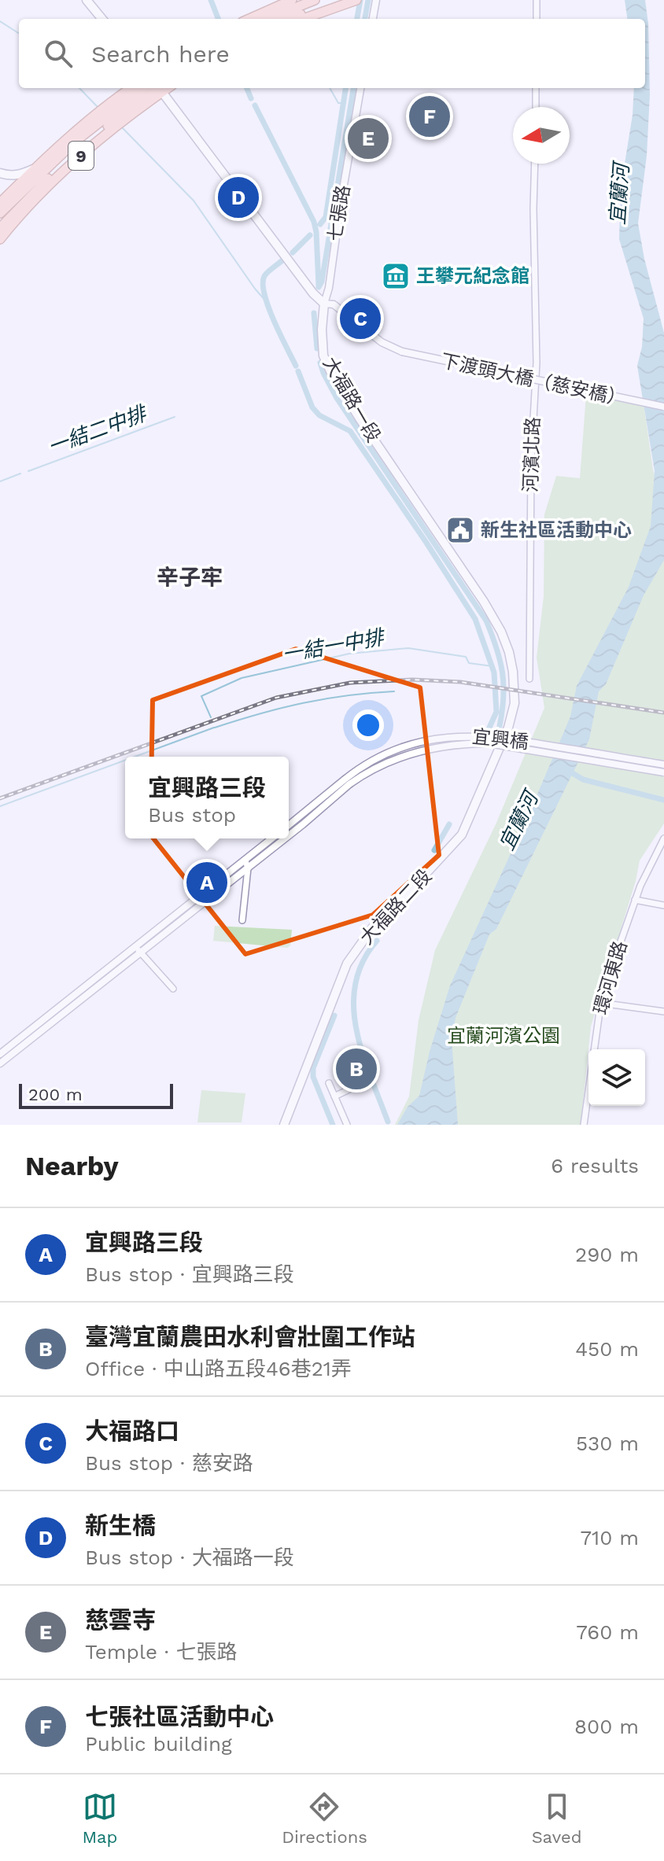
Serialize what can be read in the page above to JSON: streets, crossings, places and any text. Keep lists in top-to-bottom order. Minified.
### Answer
{"streets":{"main road":["9","大福路一段","大福路二段"],"street":["七張路","下渡頭大橋（慈安橋）","河濱北路","宜興橋","環河東路"]},"crossings":[["七張路","下渡頭大橋（慈安橋）"],["七張路","大福路一段"],["下渡頭大橋（慈安橋）","大福路一段"],["大福路一段","大福路二段"]],"districts":["辛子牢"],"water":["宜蘭河","一結二中排","一結一中排"],"parks":["宜蘭河濱公園"],"places":{"museum":["王攀元紀念館"],"public building":["新生社區活動中心"]},"scale_bar":"200 m","north":"left","page":{"search":"Search here","pins":["F","E","D","C","A","B"],"popup":["宜興路三段","Bus stop"],"scale":"200 m","heading":["Nearby","6 results"],"list":[{"mark":"A","name":"宜興路三段","note":"Bus stop · 宜興路三段","value":"290 m"},{"mark":"B","name":"臺灣宜蘭農田水利會壯圍工作站","note":"Office · 中山路五段46巷21弄","value":"450 m"},{"mark":"C","name":"大福路口","note":"Bus stop · 慈安路","value":"530 m"},{"mark":"D","name":"新生橋","note":"Bus stop · 大福路一段","value":"710 m"},{"mark":"E","name":"慈雲寺","note":"Temple · 七張路","value":"760 m"},{"mark":"F","name":"七張社區活動中心","note":"Public building","value":"800 m"}],"nav":["Map","Directions","Saved"]}}
